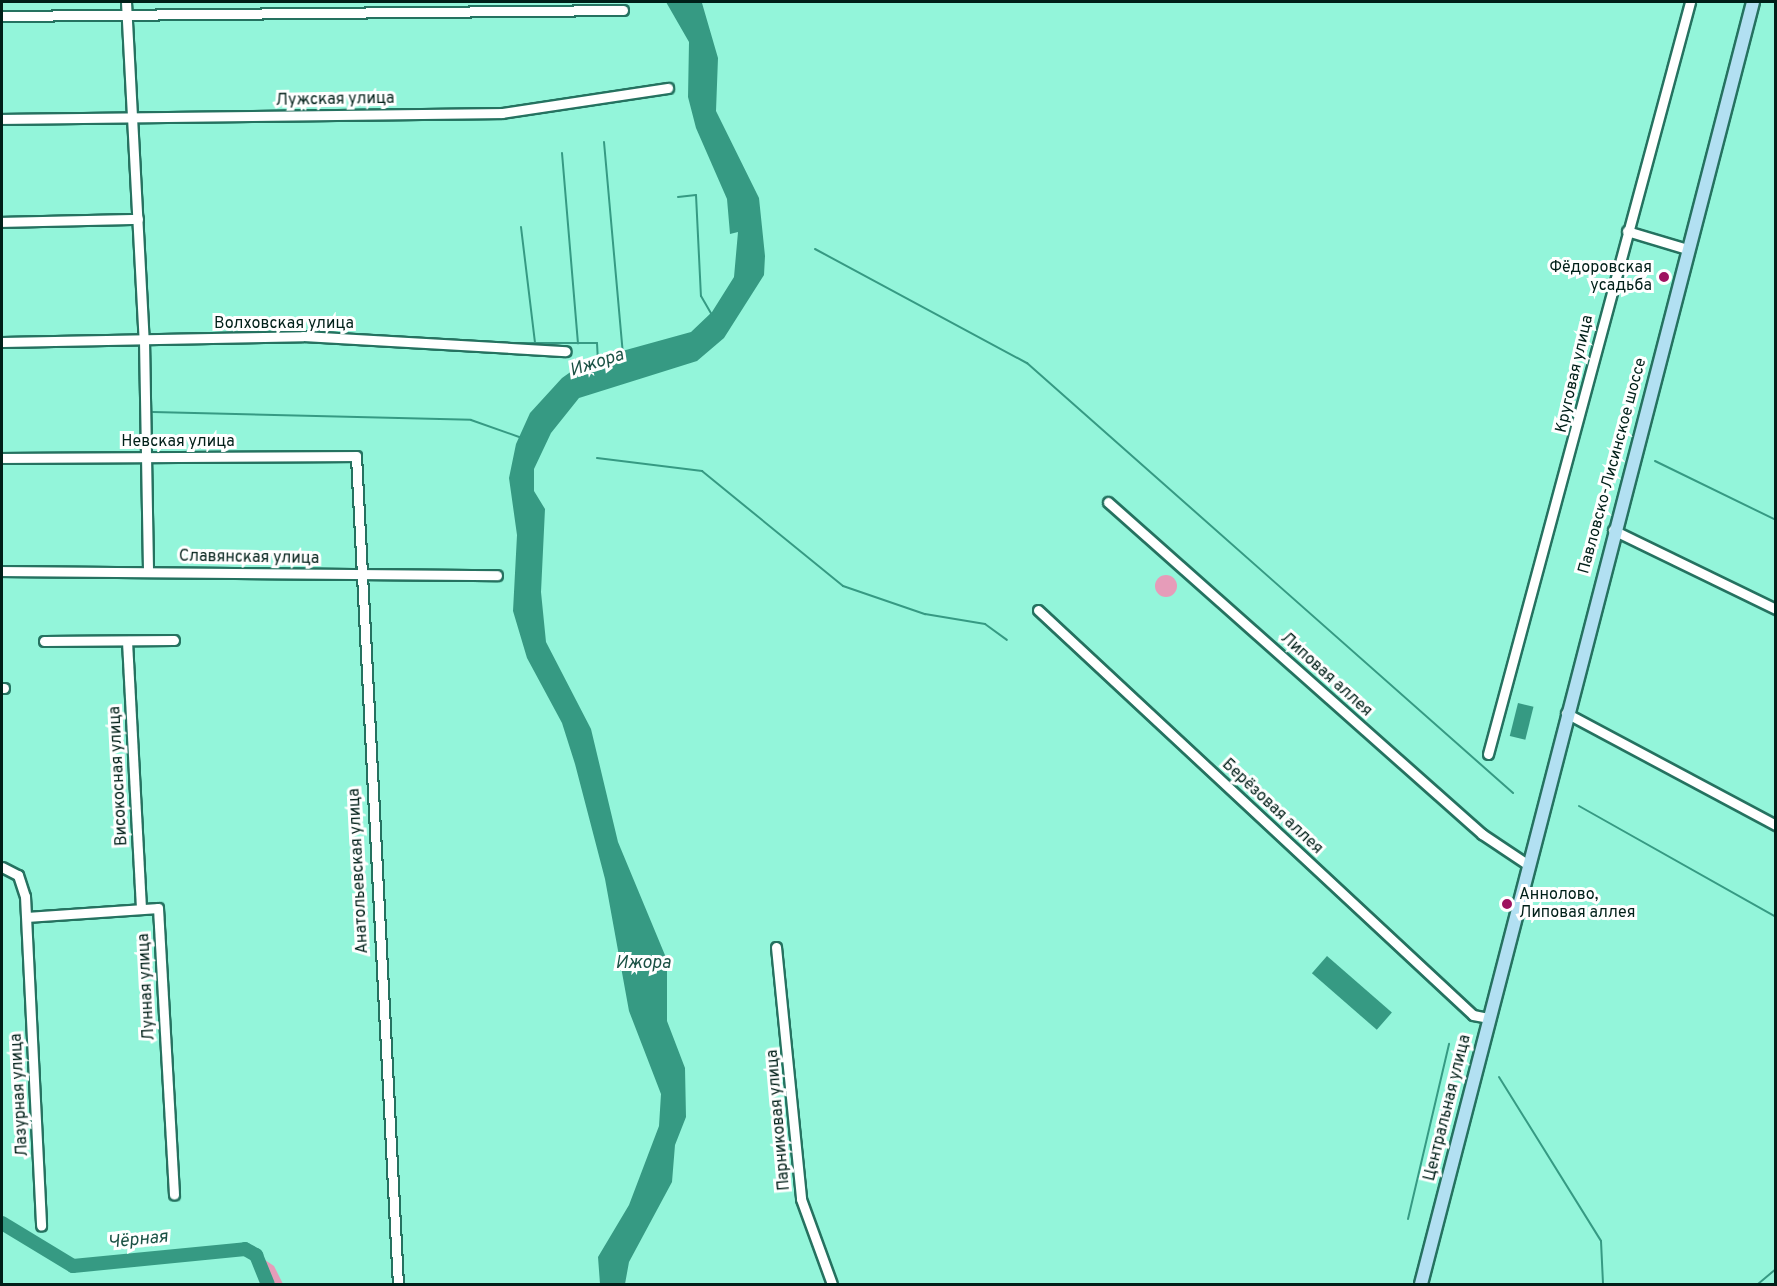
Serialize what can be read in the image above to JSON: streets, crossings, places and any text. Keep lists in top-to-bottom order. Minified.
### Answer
{"streets":{"main road":["Павловско-Лисинское шоссе","Центральная улица"],"street":["Лужская улица","Волховская улица","Круговая улица","Невская улица","Славянская улица","Липовая аллея","Високосная улица","Берёзовая аллея","Анатольевская улица","Лунная улица","Лазурная улица","Парниковая улица"]},"crossings":[["Невская улица","Анатольевская улица"],["Павловско-Лисинское шоссе","Липовая аллея"],["Павловско-Лисинское шоссе","Центральная улица"],["Славянская улица","Анатольевская улица"],["Високосная улица","Лунная улица"],["Берёзовая аллея","Центральная улица"],["Лунная улица","Лазурная улица"]],"water":["Ижора","Чёрная"],"places":["Фёдоровская усадьба","Аннолово, Липовая аллея"]}
